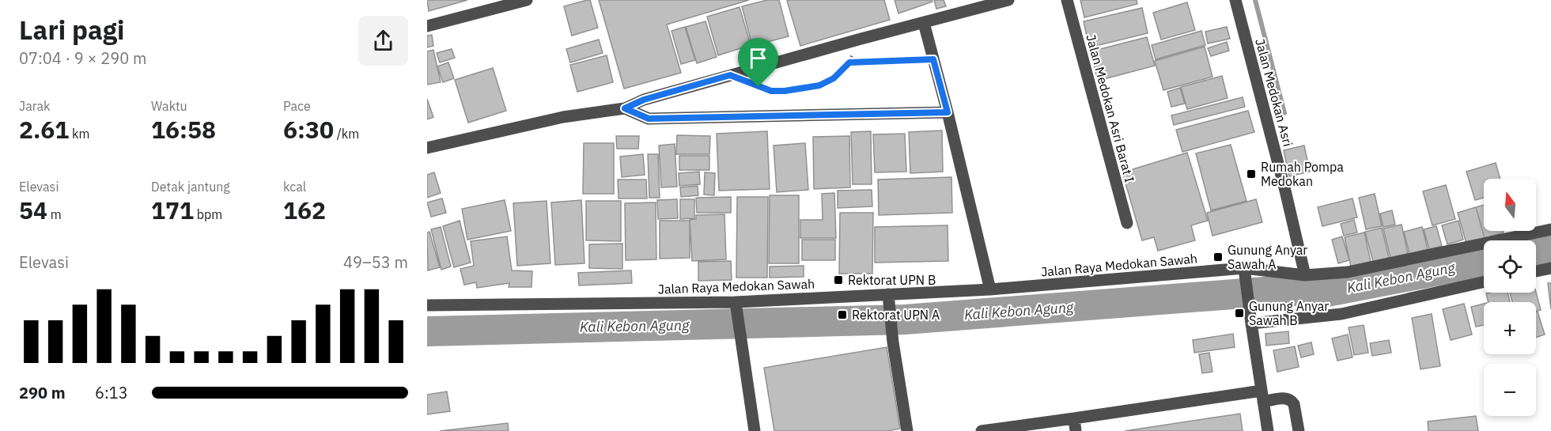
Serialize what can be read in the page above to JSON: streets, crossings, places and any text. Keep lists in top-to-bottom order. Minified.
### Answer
{"streets":{"street":["Jalan Medokan Asri","Jalan Medokan Asri Barat I","Jalan Raya Medokan Sawah"]},"crossings":[["Jalan Medokan Asri","Jalan Raya Medokan Sawah"]],"water":["Kali Kebon Agung"],"places":{"transit":["Rumah Pompa Medokan","Gunung Anyar Sawah A","Rektorat UPN B","Gunung Anyar Sawah B","Rektorat UPN A"]},"north":"top","page":{"heading":["Lari pagi","07:04 · 9 × 290 m"],"stats":[["Jarak","2.61 km"],["Waktu","16:58"],["Pace","6:30 /km"],["Elevasi","54 m"],["Detak jantung","171 bpm"],["kcal","162"]],"map_buttons":["+","−"],"chart":["Elevasi","49–53 m"],"list":[{"name":"290 m","note":"6:13"}]}}
